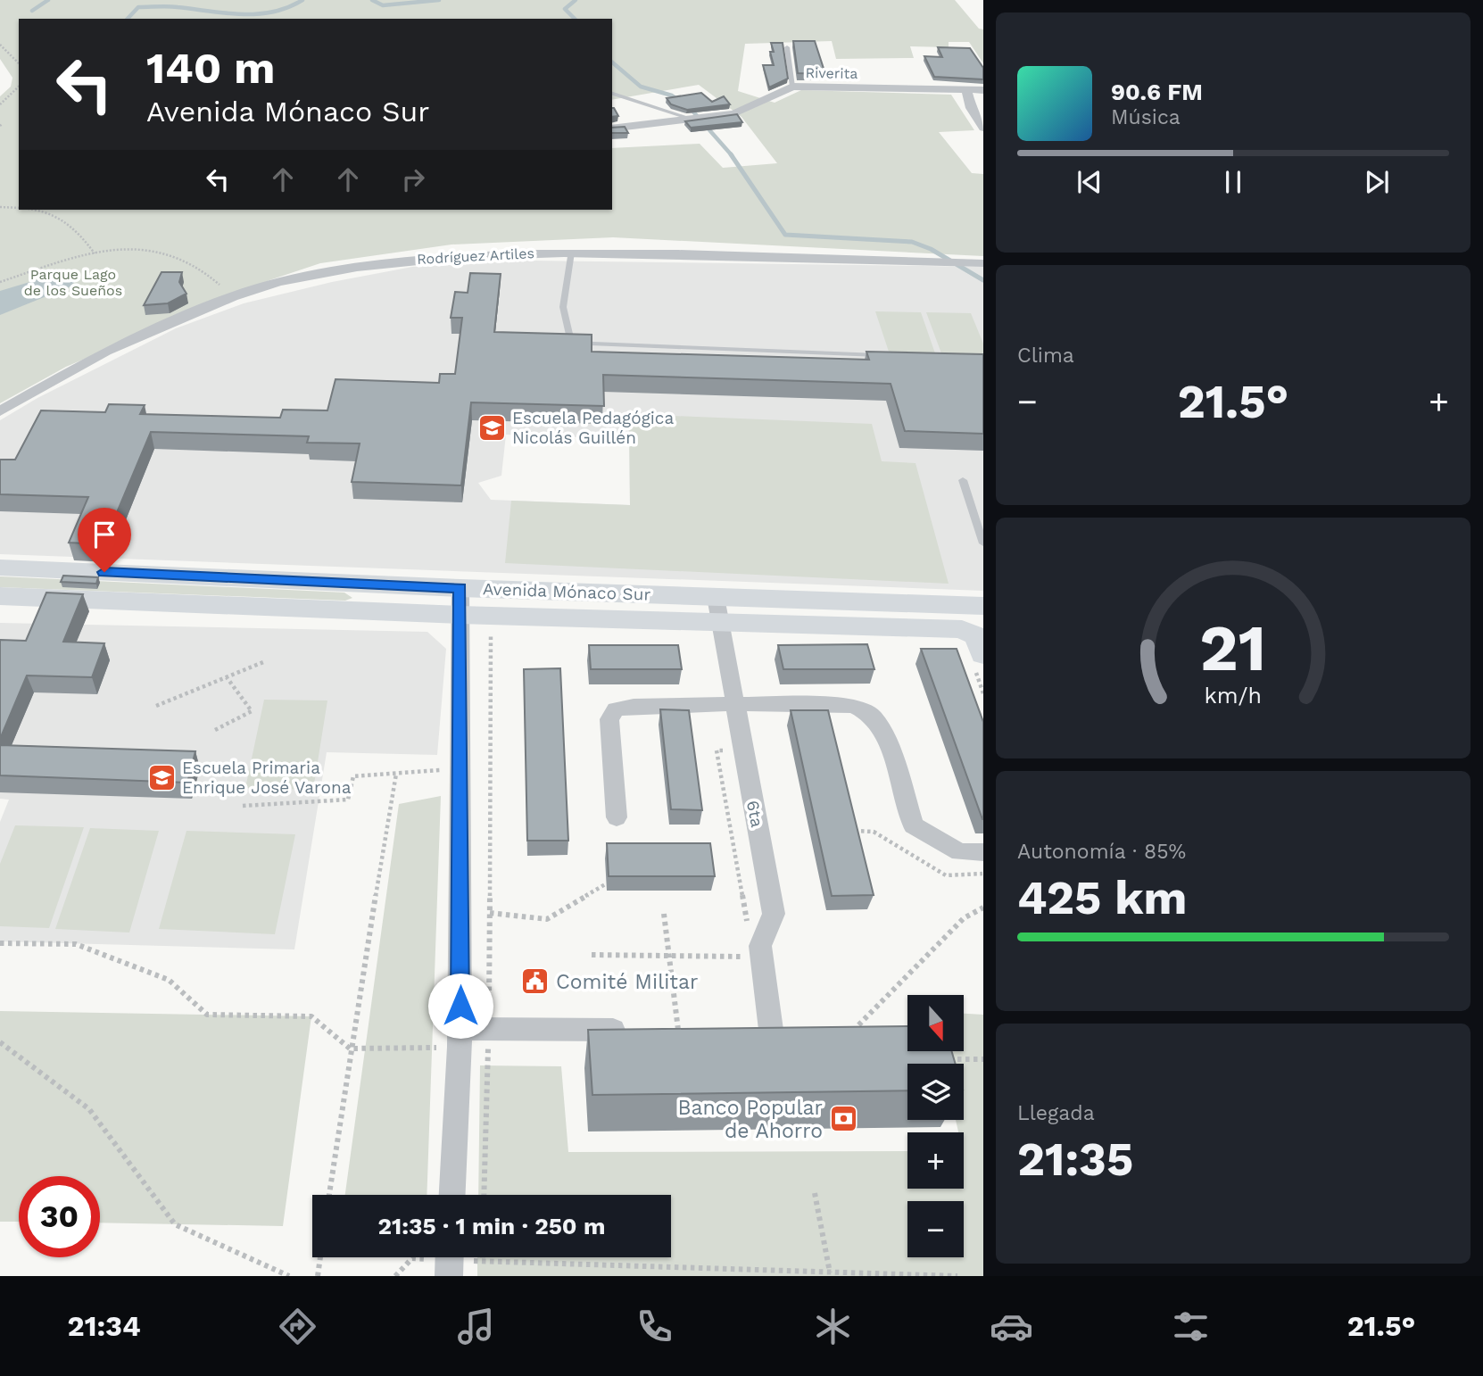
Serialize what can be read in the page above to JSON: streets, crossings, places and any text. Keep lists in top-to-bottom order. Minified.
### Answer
{"streets":{"main road":["Avenida Mónaco Sur"],"street":["Riverita","Rodríguez Artiles","6ta"]},"crossings":[["Avenida Mónaco Sur","6ta"]],"parks":["Parque Lago de los Sueños"],"places":{"school or university":["Escuela Pedagógica Nicolás Guillén","Escuela Primaria Enrique José Varona"],"public building":["Comité Militar"],"bank":["Banco Popular de Ahorro"]},"north":"bottom","page":{"turn":["140 m","Avenida Mónaco Sur"],"song":["90.6 FM","Música"],"tile":["Clima",["Autonomía · 85%","425 km"],["Llegada","21:35"]],"heat":["−","21.5°","+"],"map_buttons":["+","−"],"limit":"30","trip":"21:35 · 1 min · 250 m","tabs":["21:34","21.5°"],"gauge":["21","km/h"]}}
